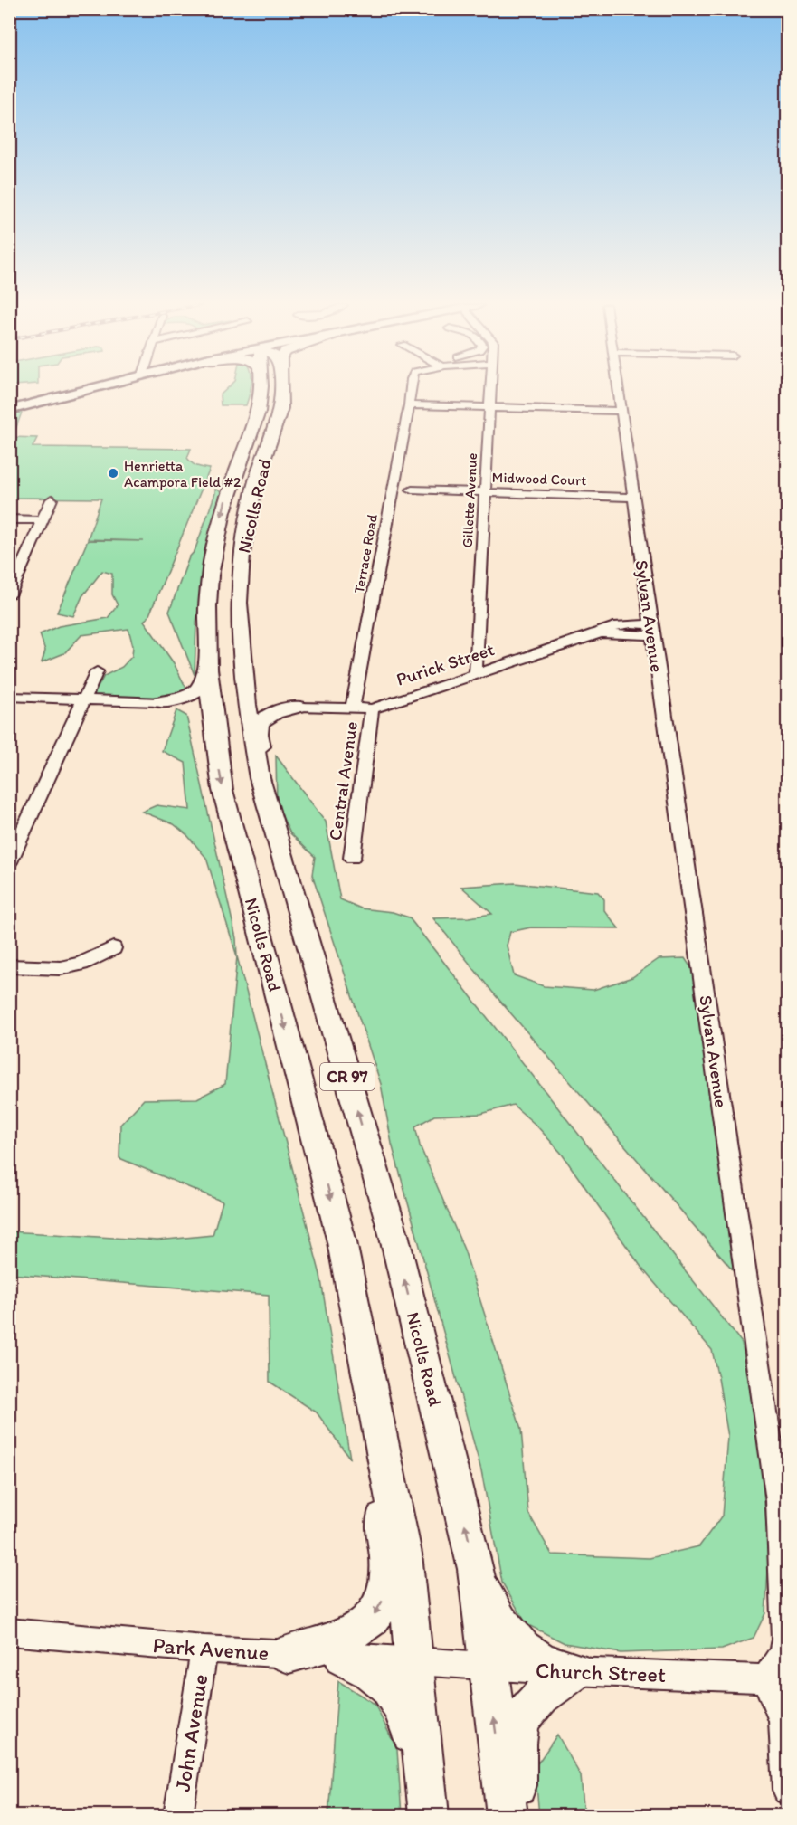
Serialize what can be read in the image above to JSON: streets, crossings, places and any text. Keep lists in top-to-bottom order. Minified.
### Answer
{"streets":{"highway":["Nicolls Road","CR 97"],"street":["Midwood Court","Gillette Avenue","Terrace Road","Sylvan Avenue","Purick Street","Central Avenue","Park Avenue","Church Street","John Avenue"]},"crossings":[["Midwood Court","Gillette Avenue"],["Midwood Court","Sylvan Avenue"],["Gillette Avenue","Purick Street"],["Nicolls Road","Park Avenue"],["Nicolls Road","Church Street"],["Terrace Road","Purick Street"],["Sylvan Avenue","Purick Street"],["Sylvan Avenue","Church Street"],["Purick Street","Central Avenue"],["Park Avenue","Church Street"],["Park Avenue","John Avenue"]],"places":["Henrietta Acampora Field #2"]}
